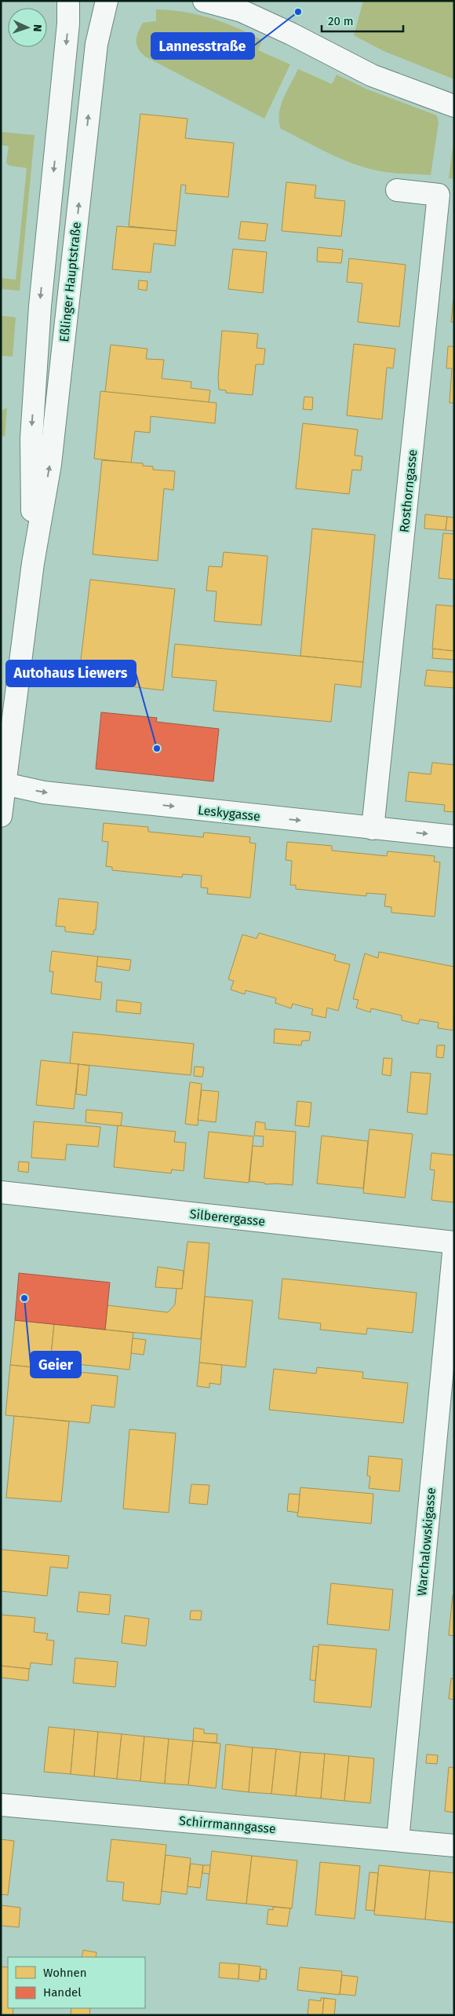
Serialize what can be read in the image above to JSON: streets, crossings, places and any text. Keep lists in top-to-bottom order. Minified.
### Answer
{"streets":{"street":["Eßlinger Hauptstraße","Rosthorngasse","Leskygasse","Silberergasse","Warchalowskigasse","Schirrmanngasse"]},"crossings":[["Eßlinger Hauptstraße","Leskygasse"],["Rosthorngasse","Leskygasse"],["Silberergasse","Warchalowskigasse"],["Warchalowskigasse","Schirrmanngasse"]],"one_way":["Leskygasse"],"places":["Lannesstraße","Autohaus Liewers","Geier"],"legend":["Wohnen","Handel"],"scale_bar":"20 m","north":"right"}
